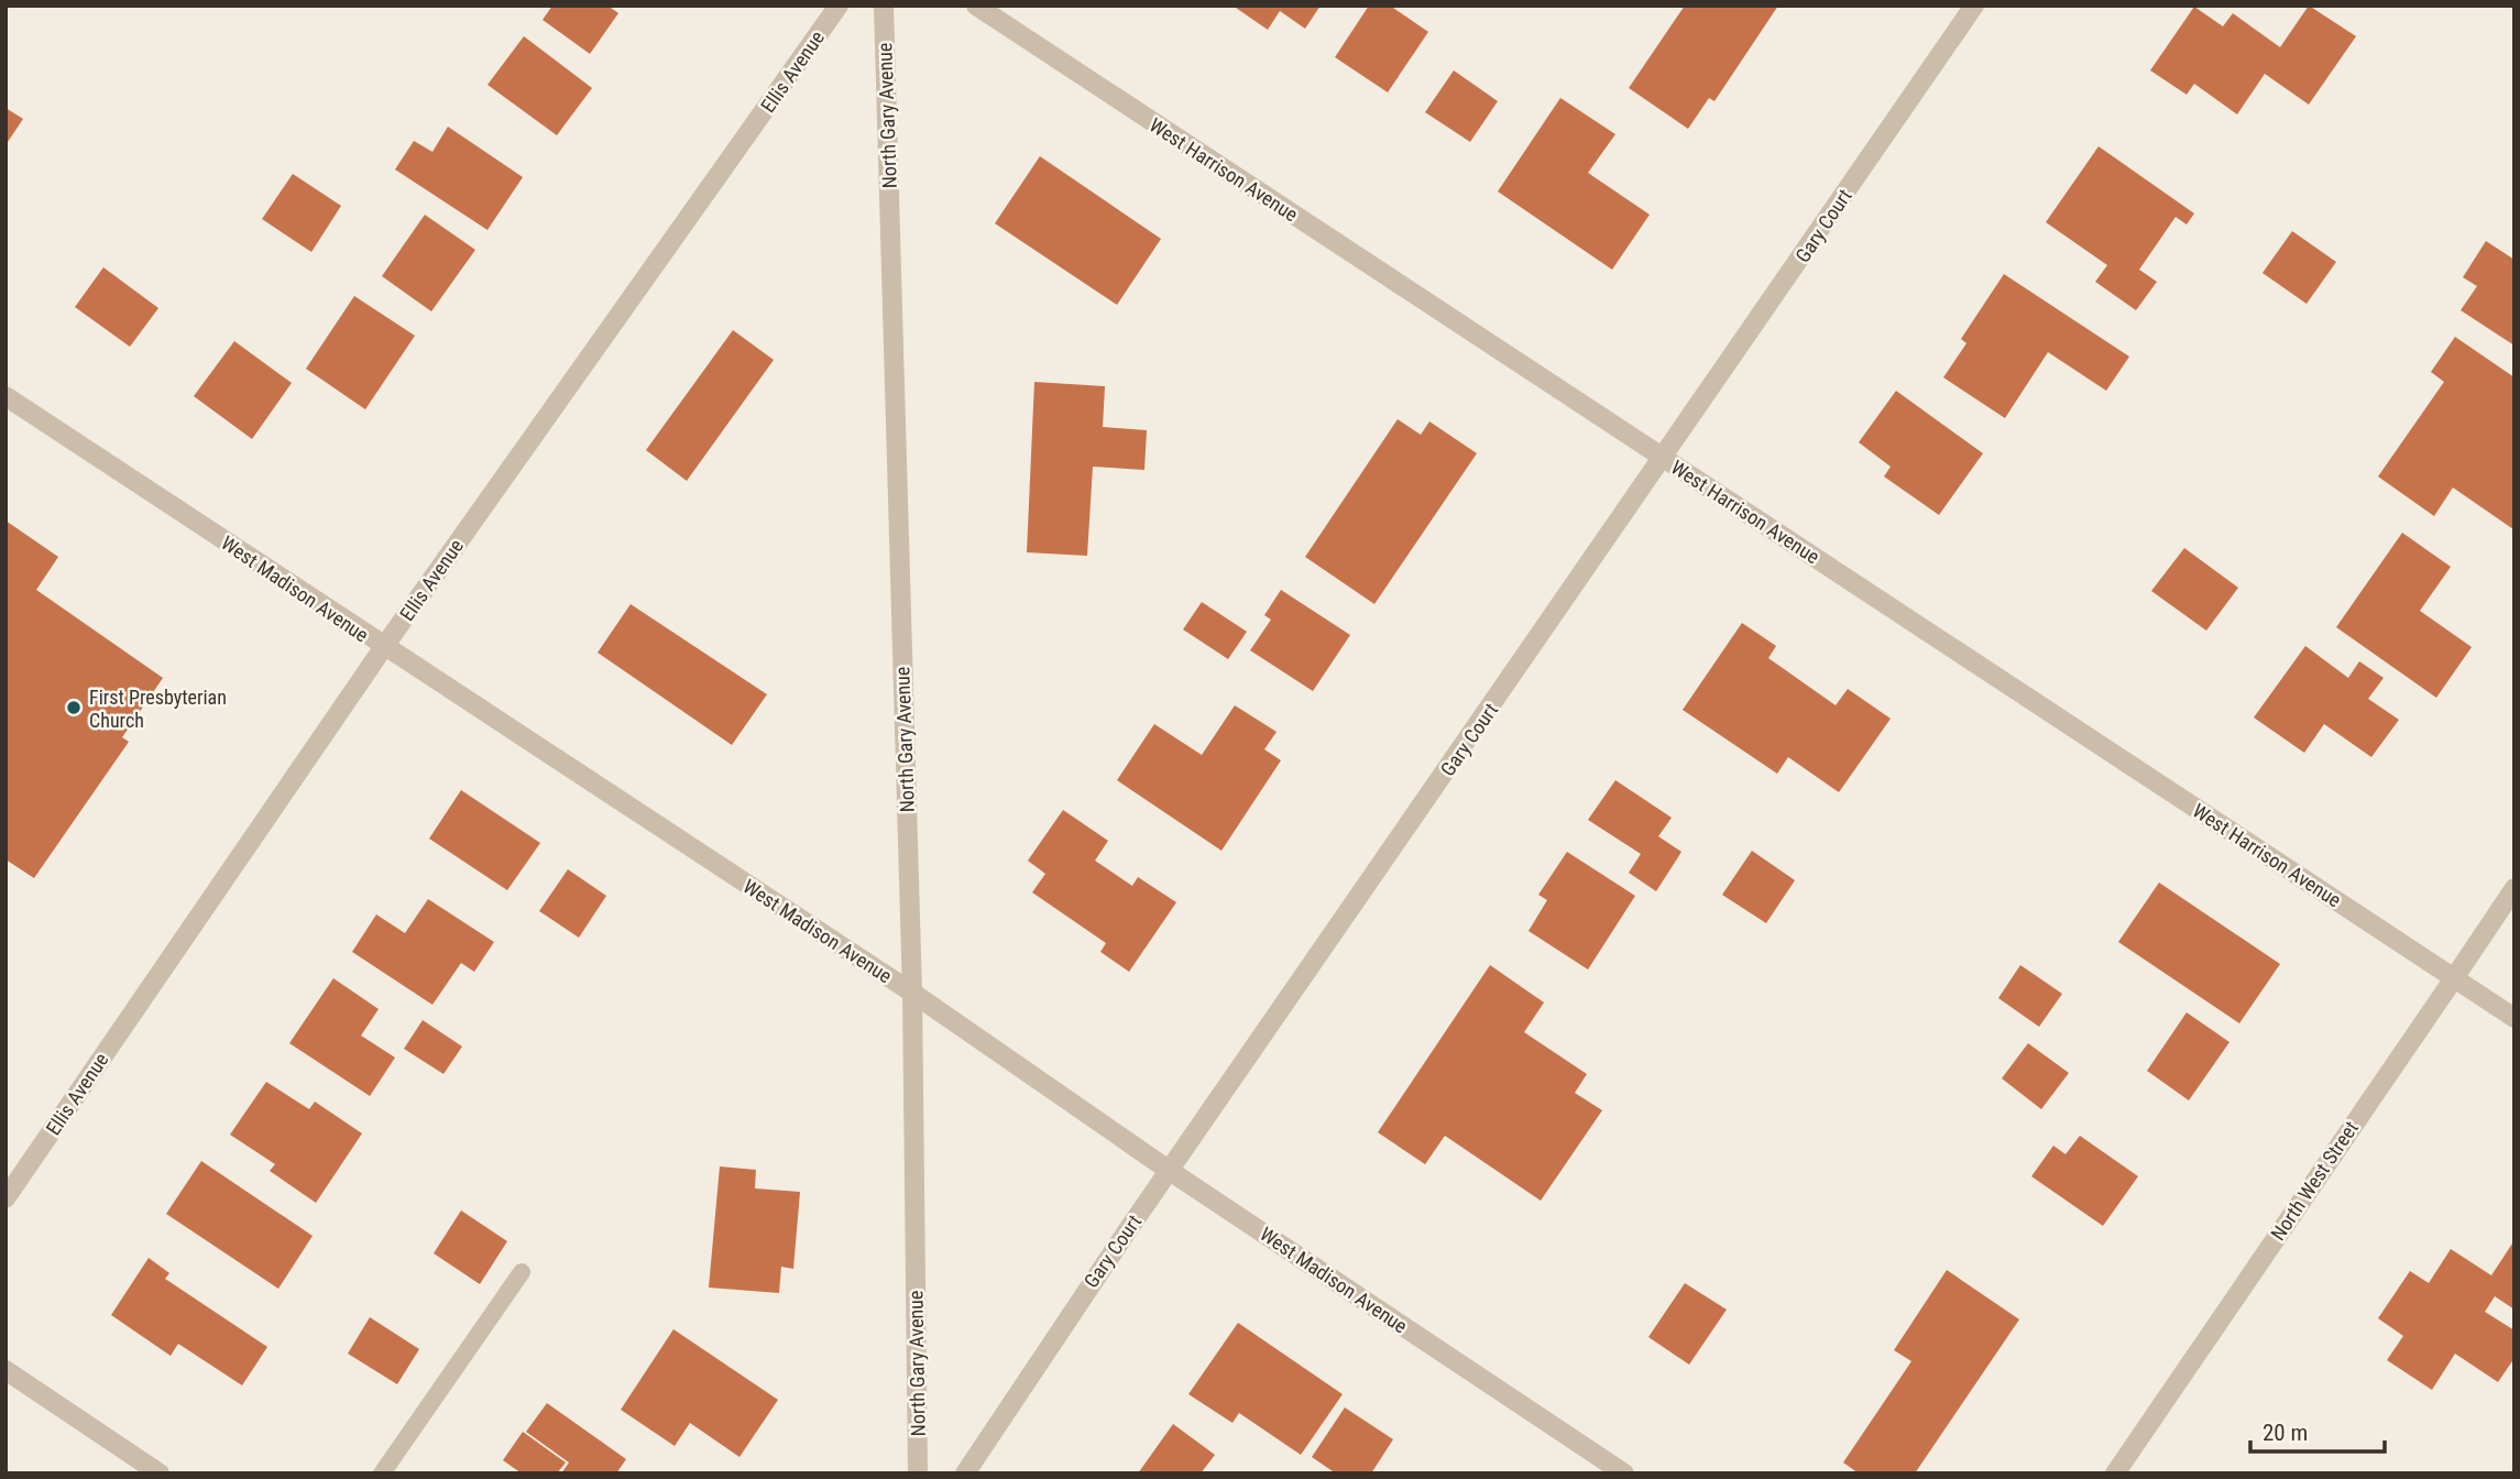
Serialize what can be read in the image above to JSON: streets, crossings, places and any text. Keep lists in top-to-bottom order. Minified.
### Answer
{"streets":{"street":["Ellis Avenue","North Gary Avenue","West Harrison Avenue","Gary Court","West Madison Avenue","North West Street"]},"crossings":[["Ellis Avenue","West Madison Avenue"],["North Gary Avenue","West Madison Avenue"],["West Harrison Avenue","Gary Court"],["West Harrison Avenue","North West Street"],["Gary Court","West Madison Avenue"]],"places":["First Presbyterian Church"],"scale_bar":"20 m"}
